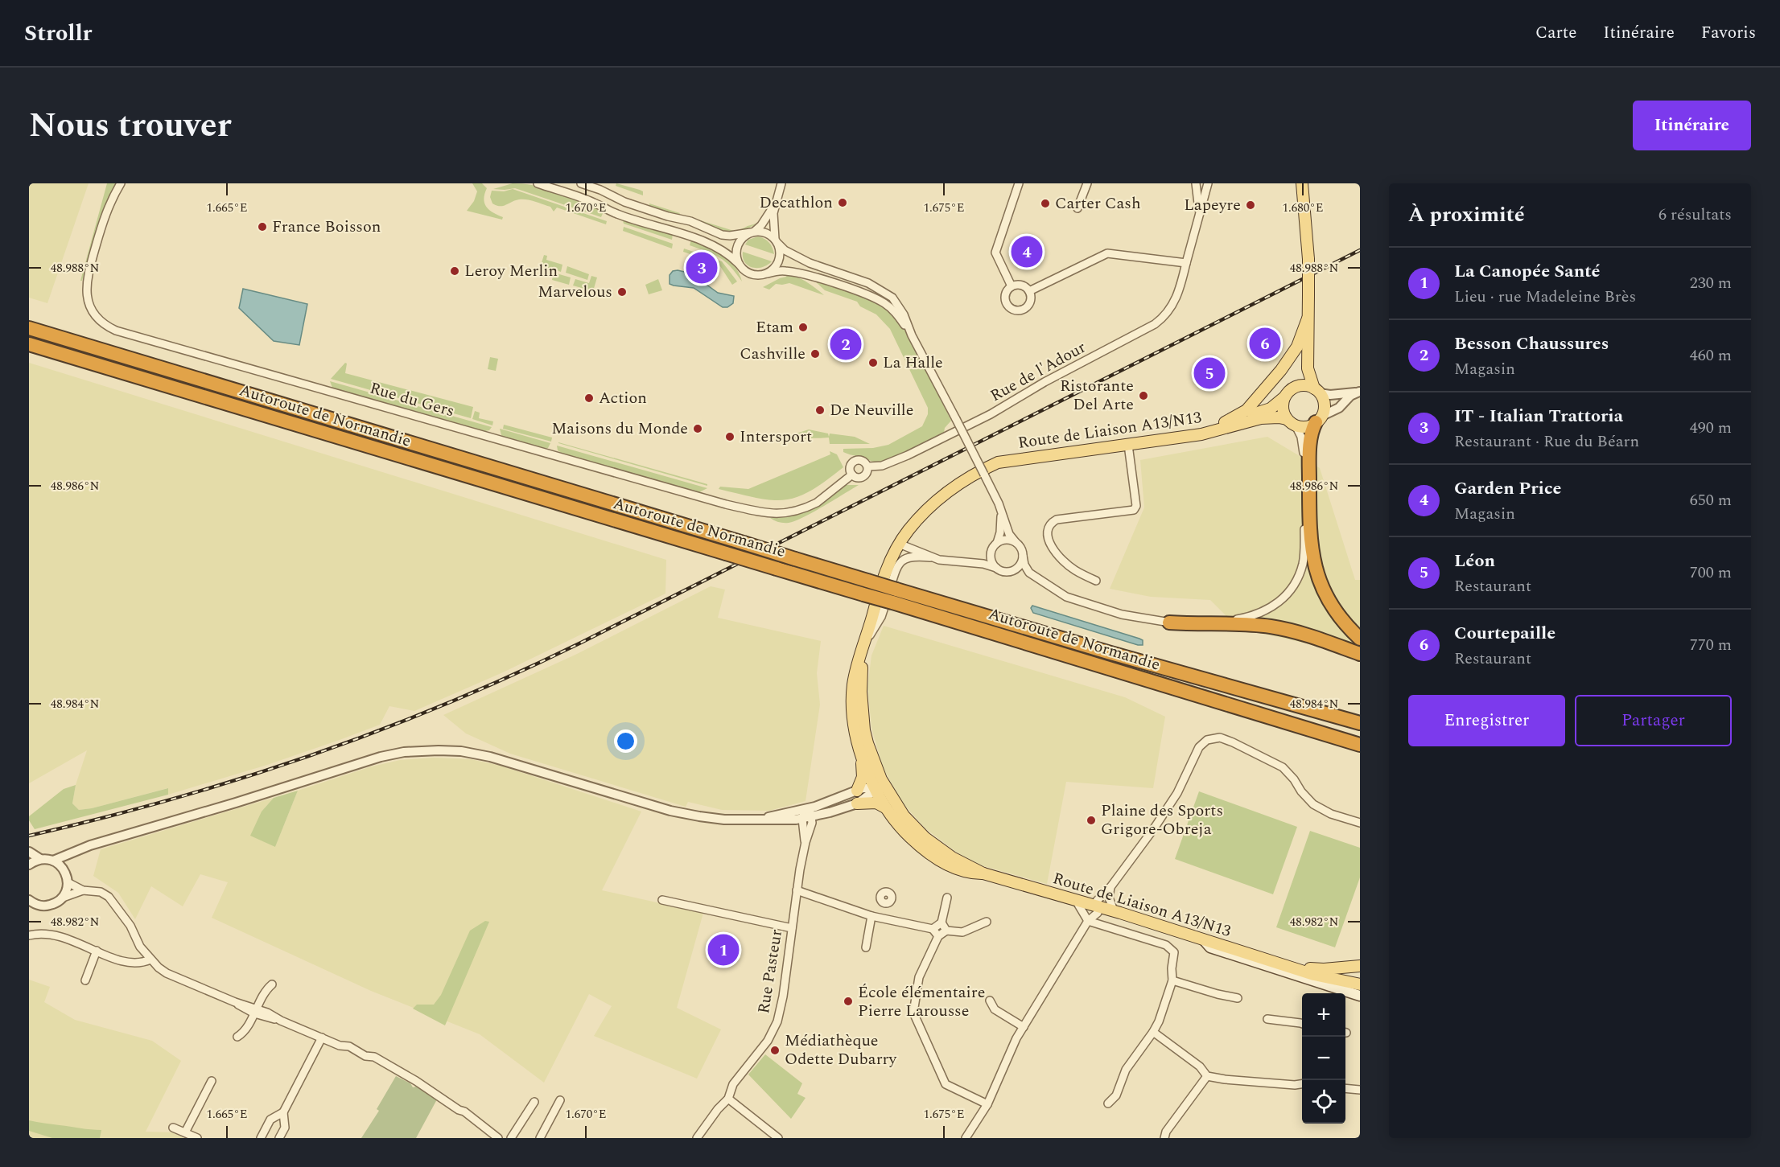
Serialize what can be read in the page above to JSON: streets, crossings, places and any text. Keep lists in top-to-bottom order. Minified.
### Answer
{"streets":{"highway":["Autoroute de Normandie"],"main road":["Route de Liaison A13/N13"],"street":["Rue de l'Adour","Rue du Gers","Rue Pasteur"]},"crossings":[["Rue de l'Adour","Rue du Gers"]],"places":["Decathlon","Carter Cash","Lapeyre","France Boisson","Leroy Merlin","Marvelous","Etam","Cashville","La Halle","Ristorante Del Arte","Action","De Neuville","Maisons du Monde","Intersport","Plaine des Sports Grigore-Obreja","École élémentaire Pierre Larousse","Médiathèque Odette Dubarry"],"page":{"header":"Strollr","nav":["Carte","Itinéraire","Favoris"],"title":"Nous trouver","buttons":["Itinéraire",["Enregistrer","Partager"]],"heading":["À proximité","6 résultats"],"pins":["4","3","6","2","5","1"],"list":[{"mark":"1","name":"La Canopée Santé","note":"Lieu · rue Madeleine Brès","value":"230 m"},{"mark":"2","name":"Besson Chaussures","note":"Magasin","value":"460 m"},{"mark":"3","name":"IT - Italian Trattoria","note":"Restaurant · Rue du Béarn","value":"490 m"},{"mark":"4","name":"Garden Price","note":"Magasin","value":"650 m"},{"mark":"5","name":"Léon","note":"Restaurant","value":"700 m"},{"mark":"6","name":"Courtepaille","note":"Restaurant","value":"770 m"}],"map_buttons":["+","−"]},"coordinates":["1.665°E","1.670°E","1.675°E","1.680°E","48.988°N","48.986°N","48.984°N","48.982°N"]}
